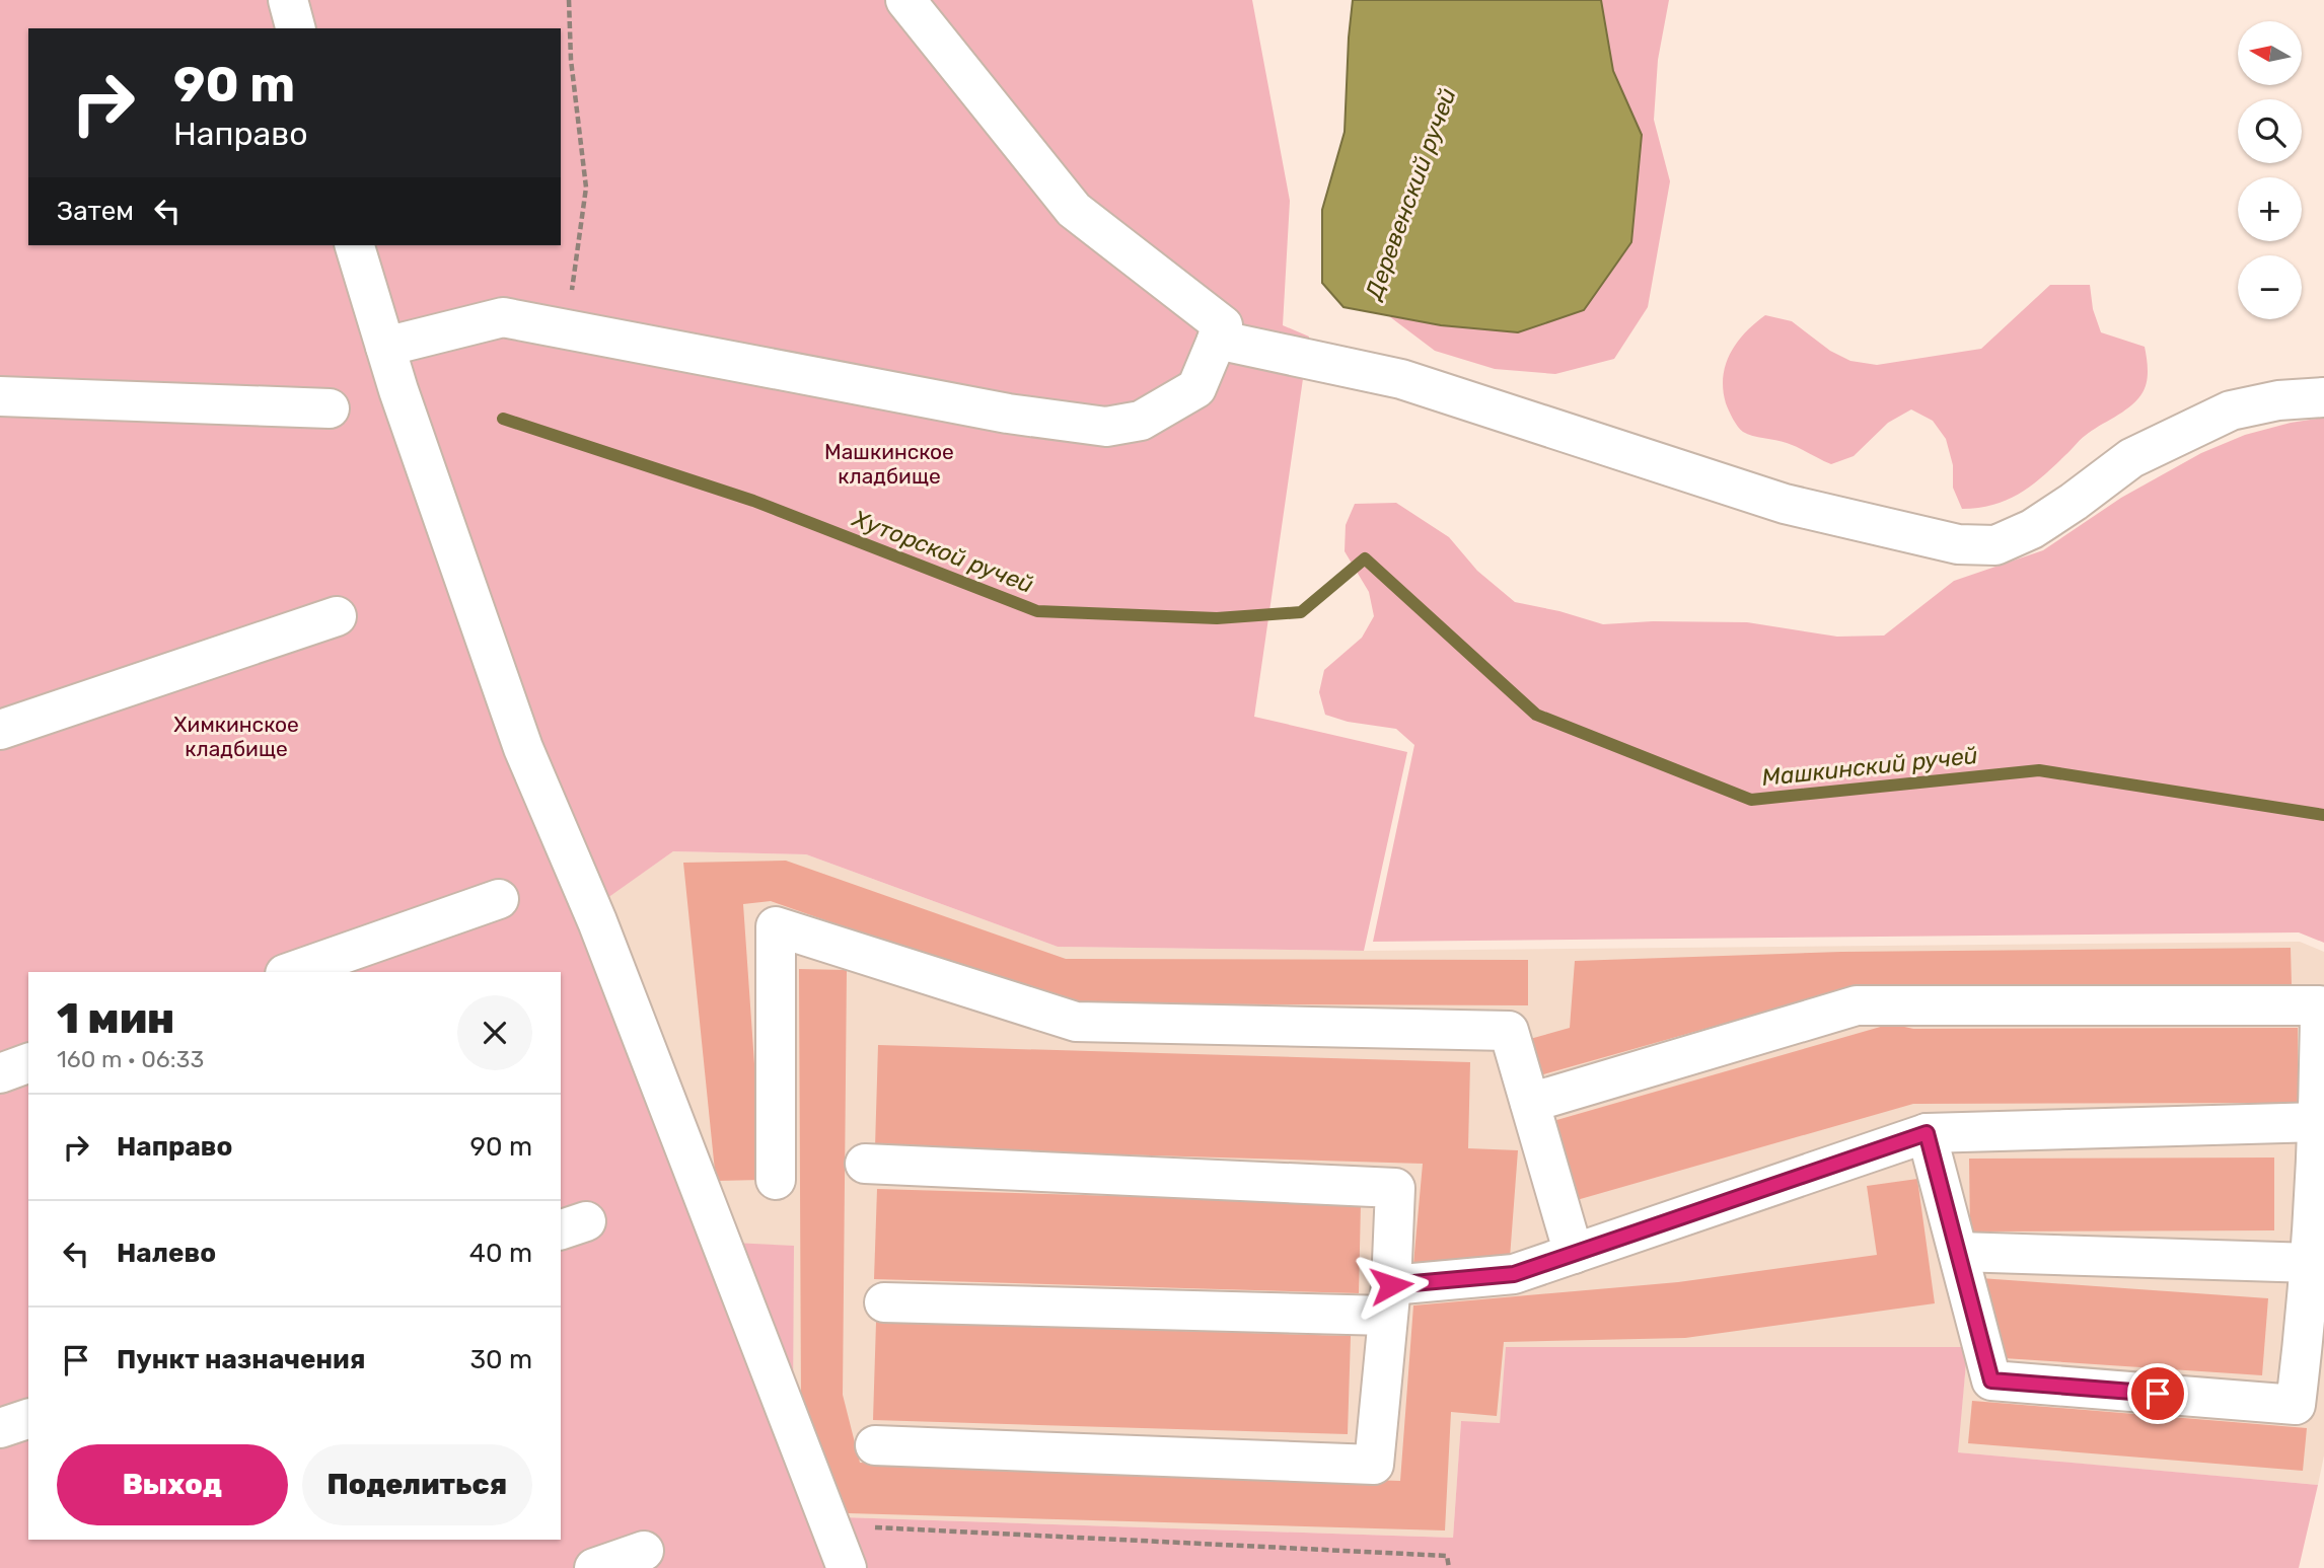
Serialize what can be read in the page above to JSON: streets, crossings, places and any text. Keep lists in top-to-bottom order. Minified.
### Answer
{"water":["Деревенский ручей","Хуторской ручей","Машкинский ручей"],"parks":["Машкинское кладбище","Химкинское кладбище"],"north":"left","page":{"map_buttons":["+","−"],"turn":["90 m","Направо"],"then":"Затем","heading":["1 мин","160 m · 06:33"],"list":[{"name":"Направо","value":"90 m"},{"name":"Налево","value":"40 m"},{"name":"Пункт назначения","value":"30 m"}],"buttons":["Выход","Поделиться"]}}
